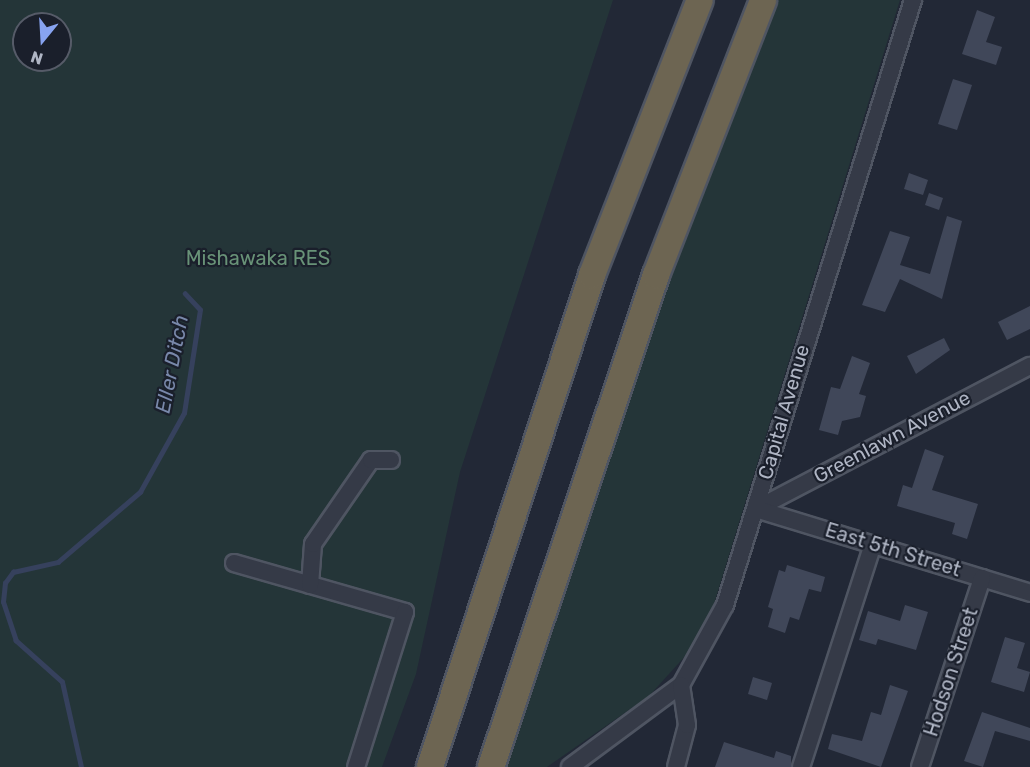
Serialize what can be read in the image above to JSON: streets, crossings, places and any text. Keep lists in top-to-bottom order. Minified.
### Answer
{"streets":{"street":["Capital Avenue","Greenlawn Avenue","East 5th Street","Hodson Street"]},"crossings":[["Capital Avenue","Greenlawn Avenue"],["Capital Avenue","East 5th Street"],["Greenlawn Avenue","East 5th Street"],["East 5th Street","Hodson Street"]],"water":["Eller Ditch"],"parks":["Mishawaka RES"],"north":"bottom"}
